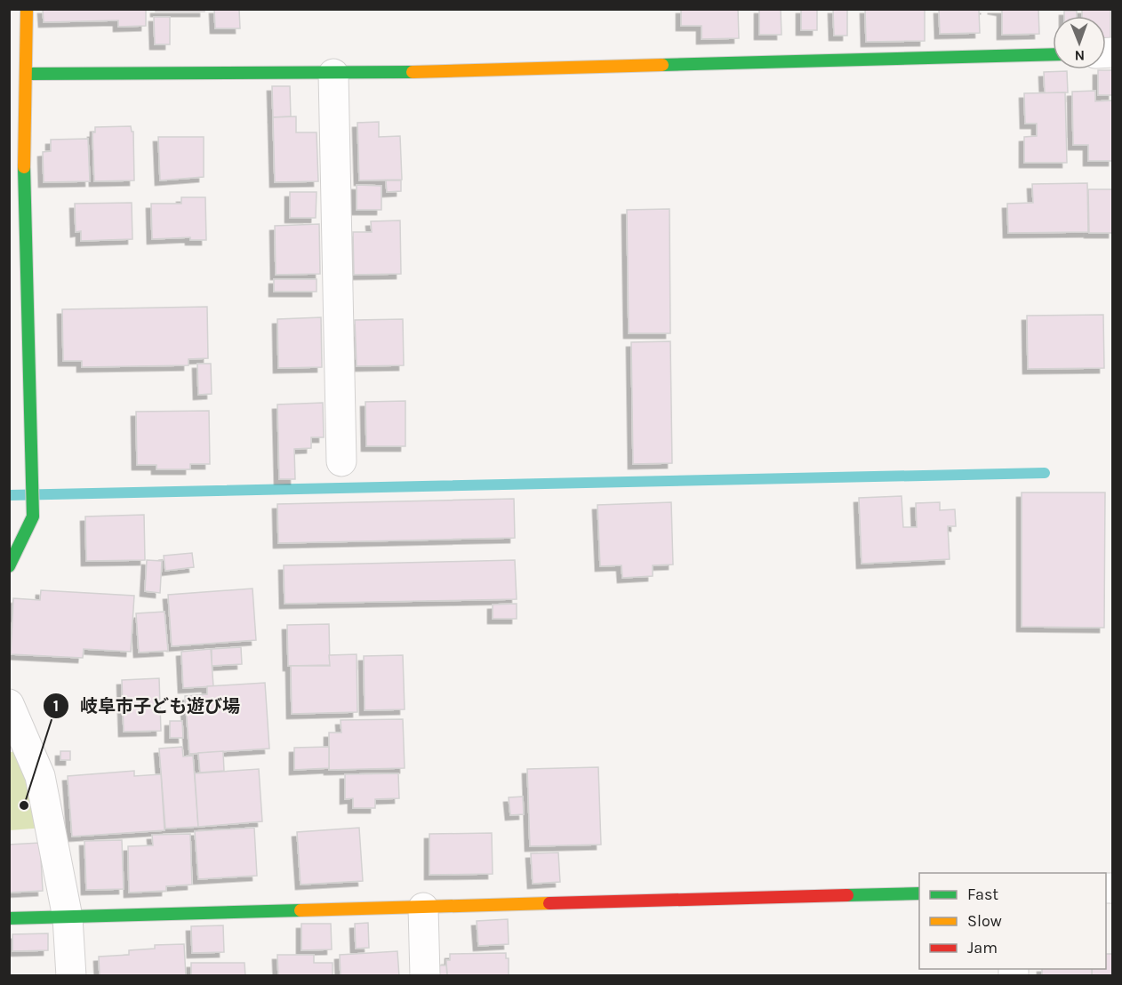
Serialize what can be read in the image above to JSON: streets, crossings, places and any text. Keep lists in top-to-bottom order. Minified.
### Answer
{"places":["岐阜市子ども遊び場"],"legend":["Fast","Slow","Jam"],"north":"bottom"}
